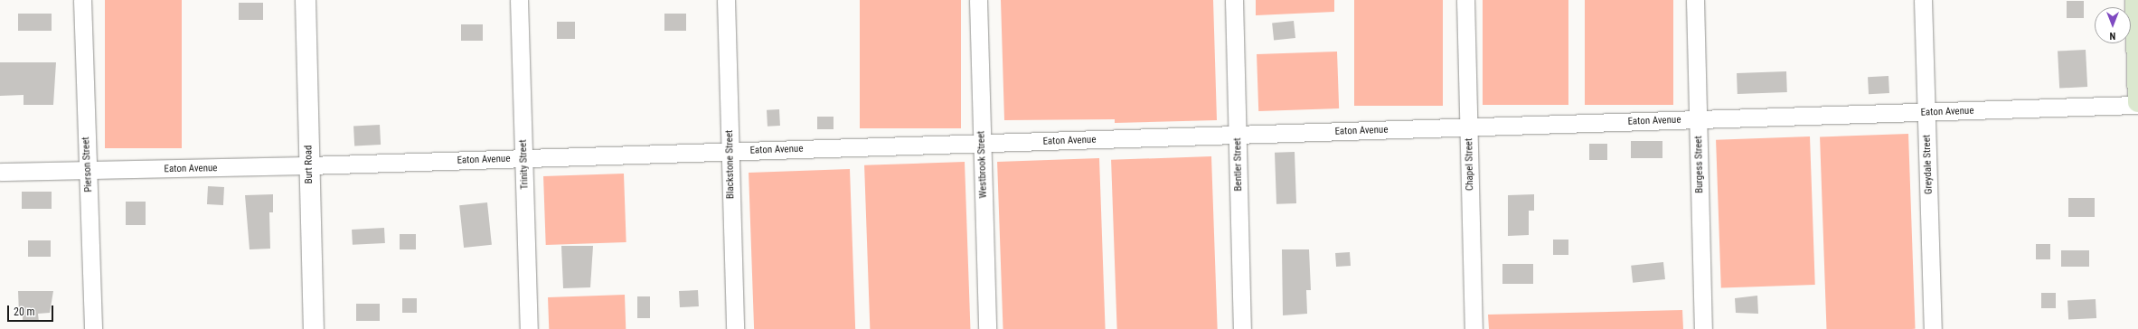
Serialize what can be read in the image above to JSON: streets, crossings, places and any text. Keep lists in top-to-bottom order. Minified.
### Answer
{"streets":{"street":["Eaton Avenue","Pierson Street","Burt Road","Trinity Street","Blackstone Street","Westbrook Street","Bentler Street","Chapel Street","Burgess Street","Greydale Street"]},"crossings":[["Eaton Avenue","Pierson Street"],["Eaton Avenue","Burt Road"],["Eaton Avenue","Trinity Street"],["Eaton Avenue","Blackstone Street"],["Eaton Avenue","Westbrook Street"],["Eaton Avenue","Bentler Street"],["Eaton Avenue","Chapel Street"],["Eaton Avenue","Burgess Street"],["Eaton Avenue","Greydale Street"]],"scale_bar":"20 m","north":"bottom"}
